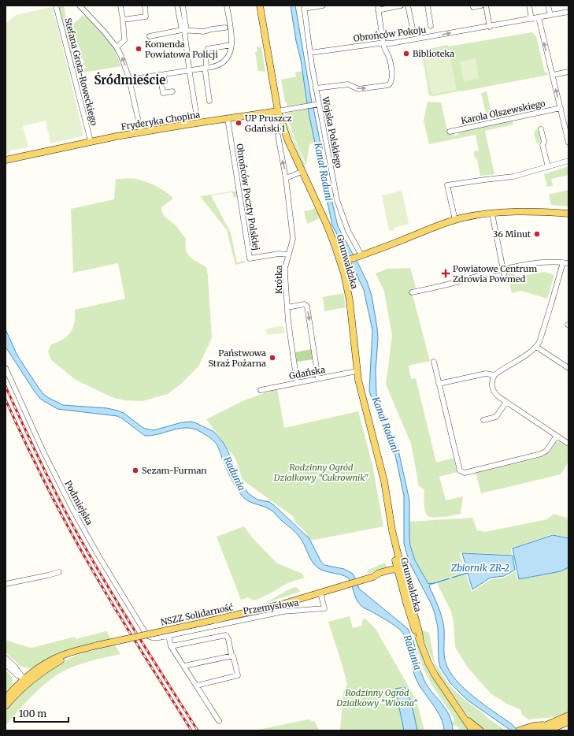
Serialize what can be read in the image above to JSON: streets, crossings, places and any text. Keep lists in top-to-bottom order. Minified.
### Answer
{"streets":{"main road":["Fryderyka Chopina","Grunwaldzka","NSZZ Solidarność"],"street":["Obrońców Pokoju","Stefana Grota-Roweckiego","Karola Olszewskiego","Wojska Polskiego","Obrońców Poczty Polskiej","Krótka","Gdańska","Podmiejska","Przemysłowa"]},"crossings":[["Obrońców Pokoju","Wojska Polskiego"],["Stefana Grota-Roweckiego","Fryderyka Chopina"],["Fryderyka Chopina","Wojska Polskiego"],["Fryderyka Chopina","Obrońców Poczty Polskiej"],["Fryderyka Chopina","Grunwaldzka"],["Obrońców Poczty Polskiej","Krótka"],["Grunwaldzka","Gdańska"],["Krótka","Gdańska"],["Podmiejska","Przemysłowa"],["Przemysłowa","NSZZ Solidarność"]],"districts":["Śródmieście"],"water":["Kanał Raduni","Radunia","Zbiornik ZR-2"],"parks":["Rodzinny Ogród Działkowy \"Cukrownik\"","Rodzinny Ogród Działkowy \"Wiosna\""],"places":{"other":["Komenda Powiatowa Policji","Biblioteka","UP Pruszcz Gdański 1","36 Minut","Państwowa Straż Pożarna","Sezam-Furman"],"health":["Powiatowe Centrum Zdrowia Powmed"]},"scale_bar":"100 m"}
